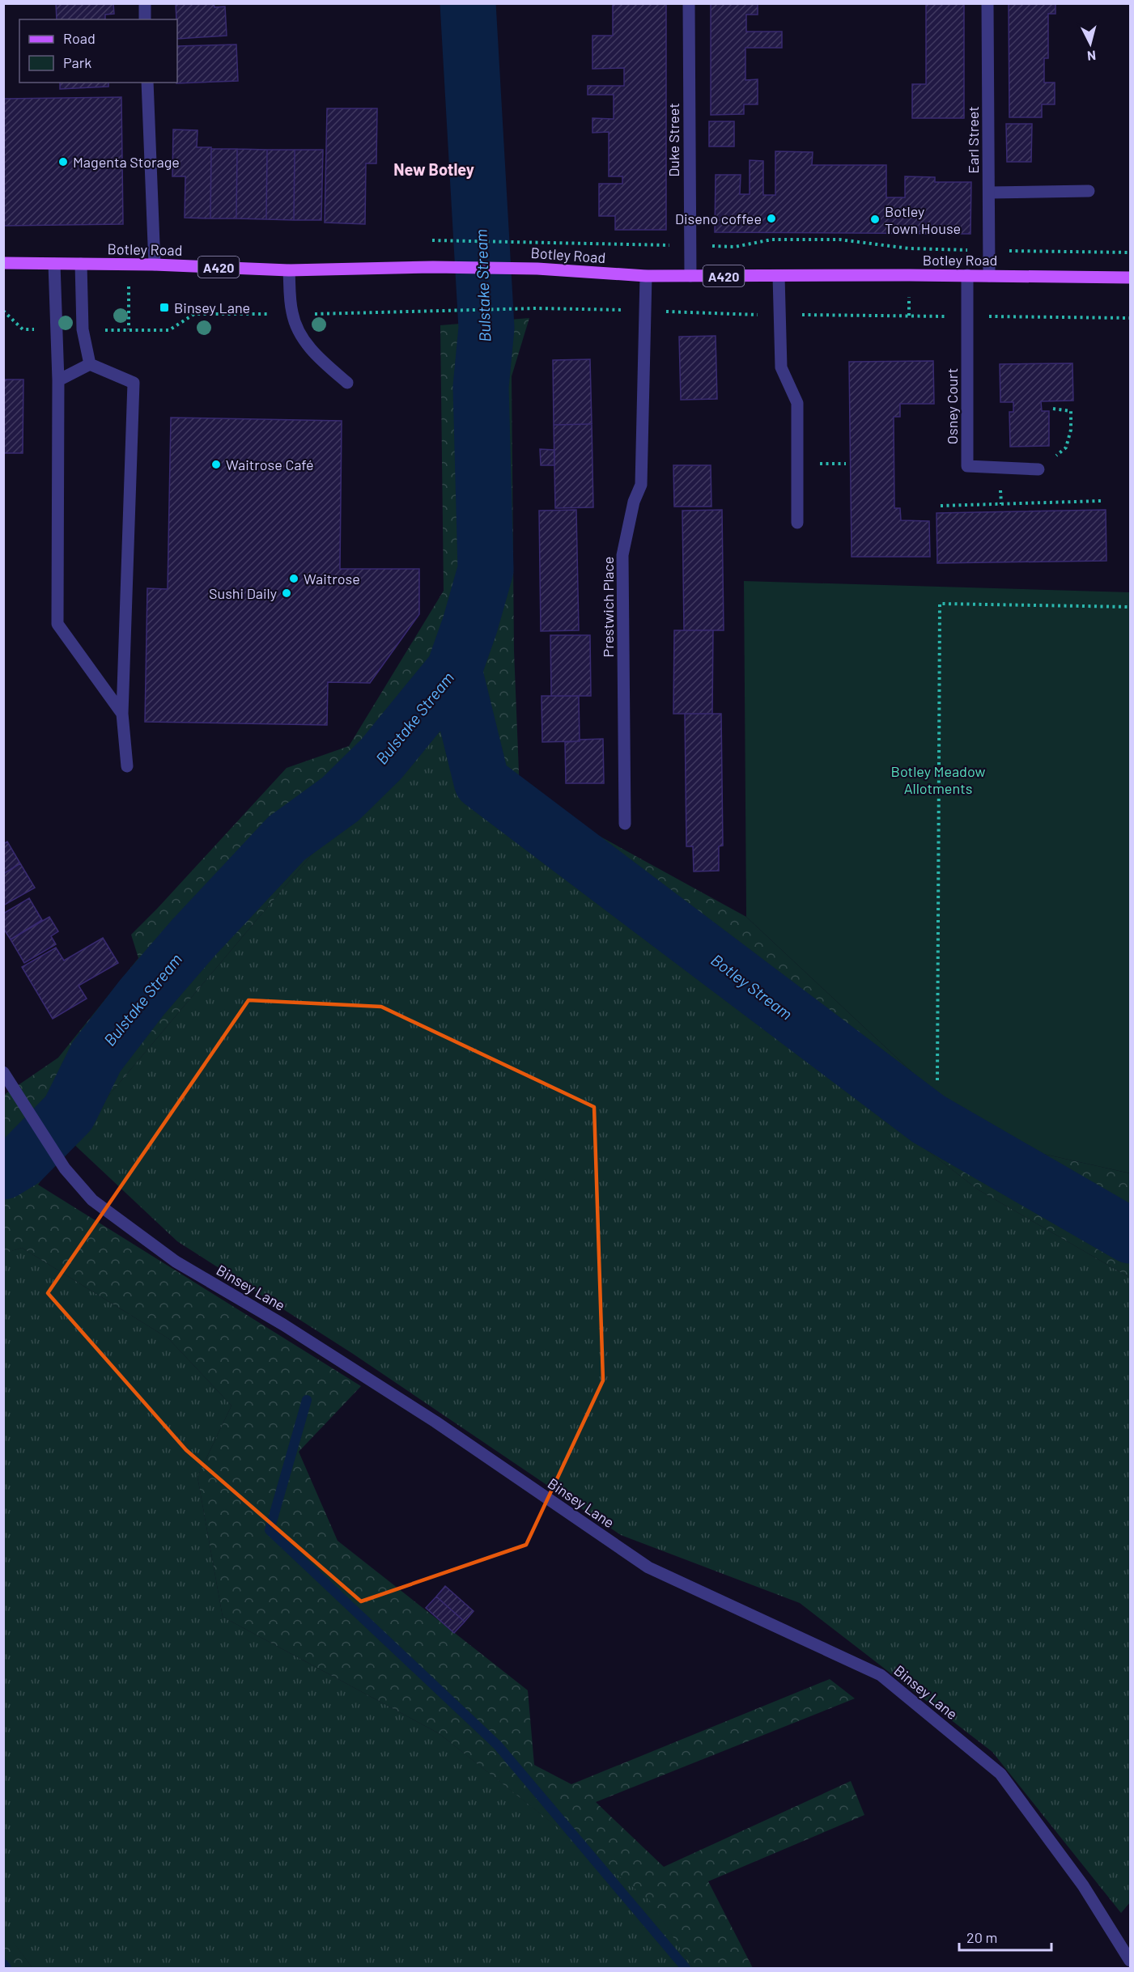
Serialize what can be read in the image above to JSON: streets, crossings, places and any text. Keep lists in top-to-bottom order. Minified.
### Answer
{"streets":{"main road":["Botley Road","A420"],"street":["Duke Street","Earl Street","Osney Court","Prestwich Place","Binsey Lane"]},"crossings":[["Duke Street","Botley Road"],["Earl Street","Botley Road"],["Botley Road","Osney Court"],["Botley Road","Prestwich Place"]],"districts":["New Botley"],"water":["Bulstake Stream","Botley Stream"],"parks":["Botley Meadow Allotments"],"places":{"other":["Magenta Storage","Diseno coffee","Botley Town House","Waitrose Café","Waitrose","Sushi Daily"],"transit":["Binsey Lane"]},"legend":["Road","Park"],"scale_bar":"20 m","north":"bottom"}
